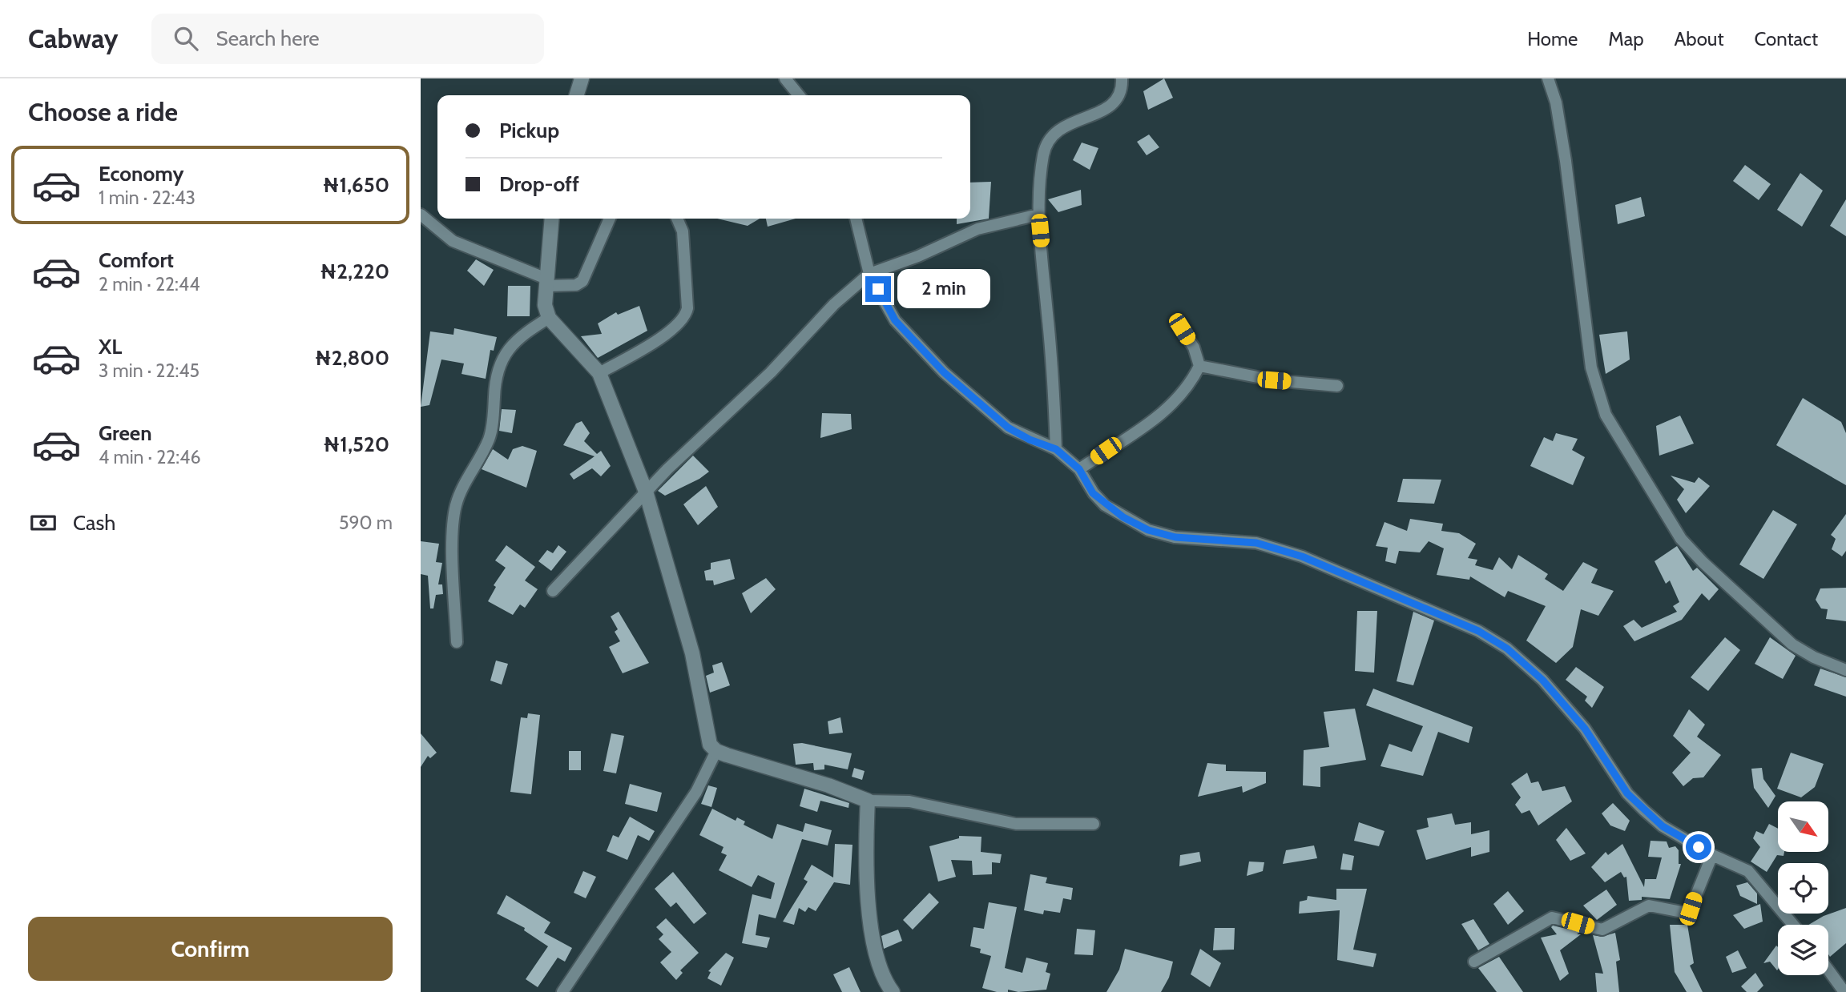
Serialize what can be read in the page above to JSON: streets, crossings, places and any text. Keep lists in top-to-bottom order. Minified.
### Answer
{"north":"bottom right","page":{"header":"Cabway","search":"Search here","nav":["Home","Map","About","Contact"],"heading":"Choose a ride","banner":["Pickup","Drop-off"],"list":[{"name":"Economy","note":"1 min · 22:43","value":"₦1,650"},{"name":"Comfort","note":"2 min · 22:44","value":"₦2,220"},{"name":"XL","note":"3 min · 22:45","value":"₦2,800"},{"name":"Green","note":"4 min · 22:46","value":"₦1,520"}],"bubble":"2 min","pay":["Cash","590 m"],"buttons":"Confirm"}}
